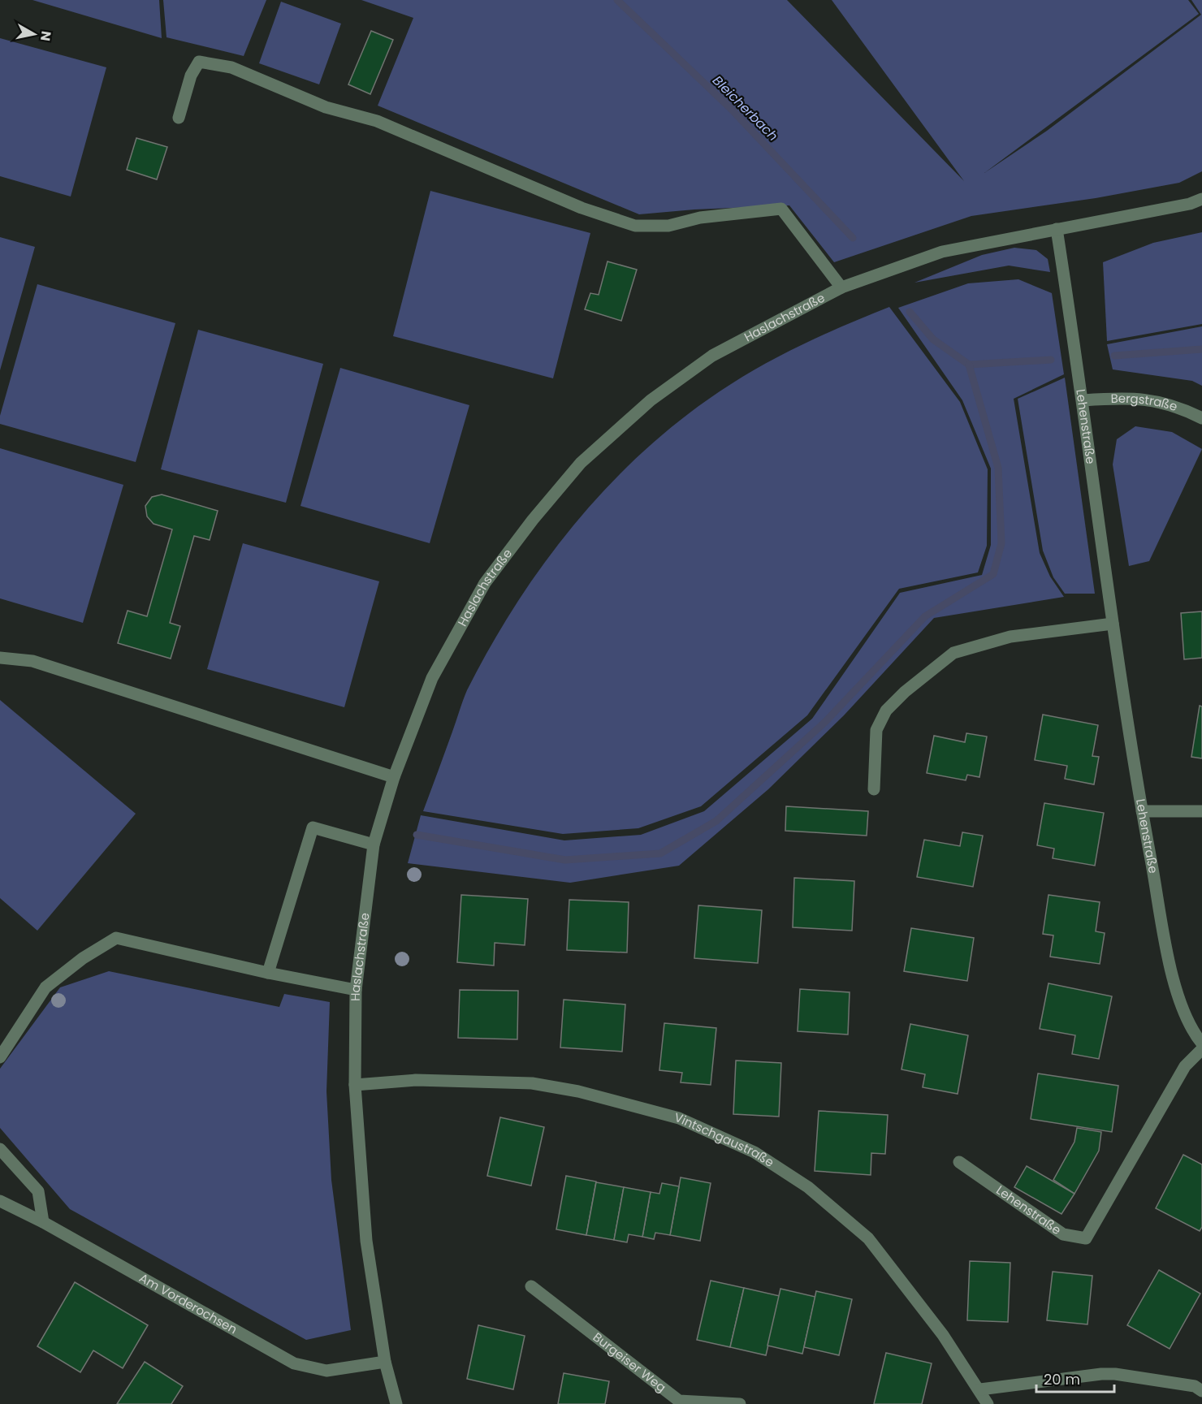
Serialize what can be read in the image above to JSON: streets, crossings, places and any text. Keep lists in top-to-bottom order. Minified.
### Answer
{"streets":{"street":["Haslachstraße","Bergstraße","Lehenstraße","Vintschgaustraße","Am Vorderochsen","Burgeiser Weg"]},"crossings":[["Haslachstraße","Lehenstraße"],["Haslachstraße","Vintschgaustraße"],["Haslachstraße","Am Vorderochsen"],["Bergstraße","Lehenstraße"]],"water":["Bleicherbach"],"scale_bar":"20 m","north":"right"}
